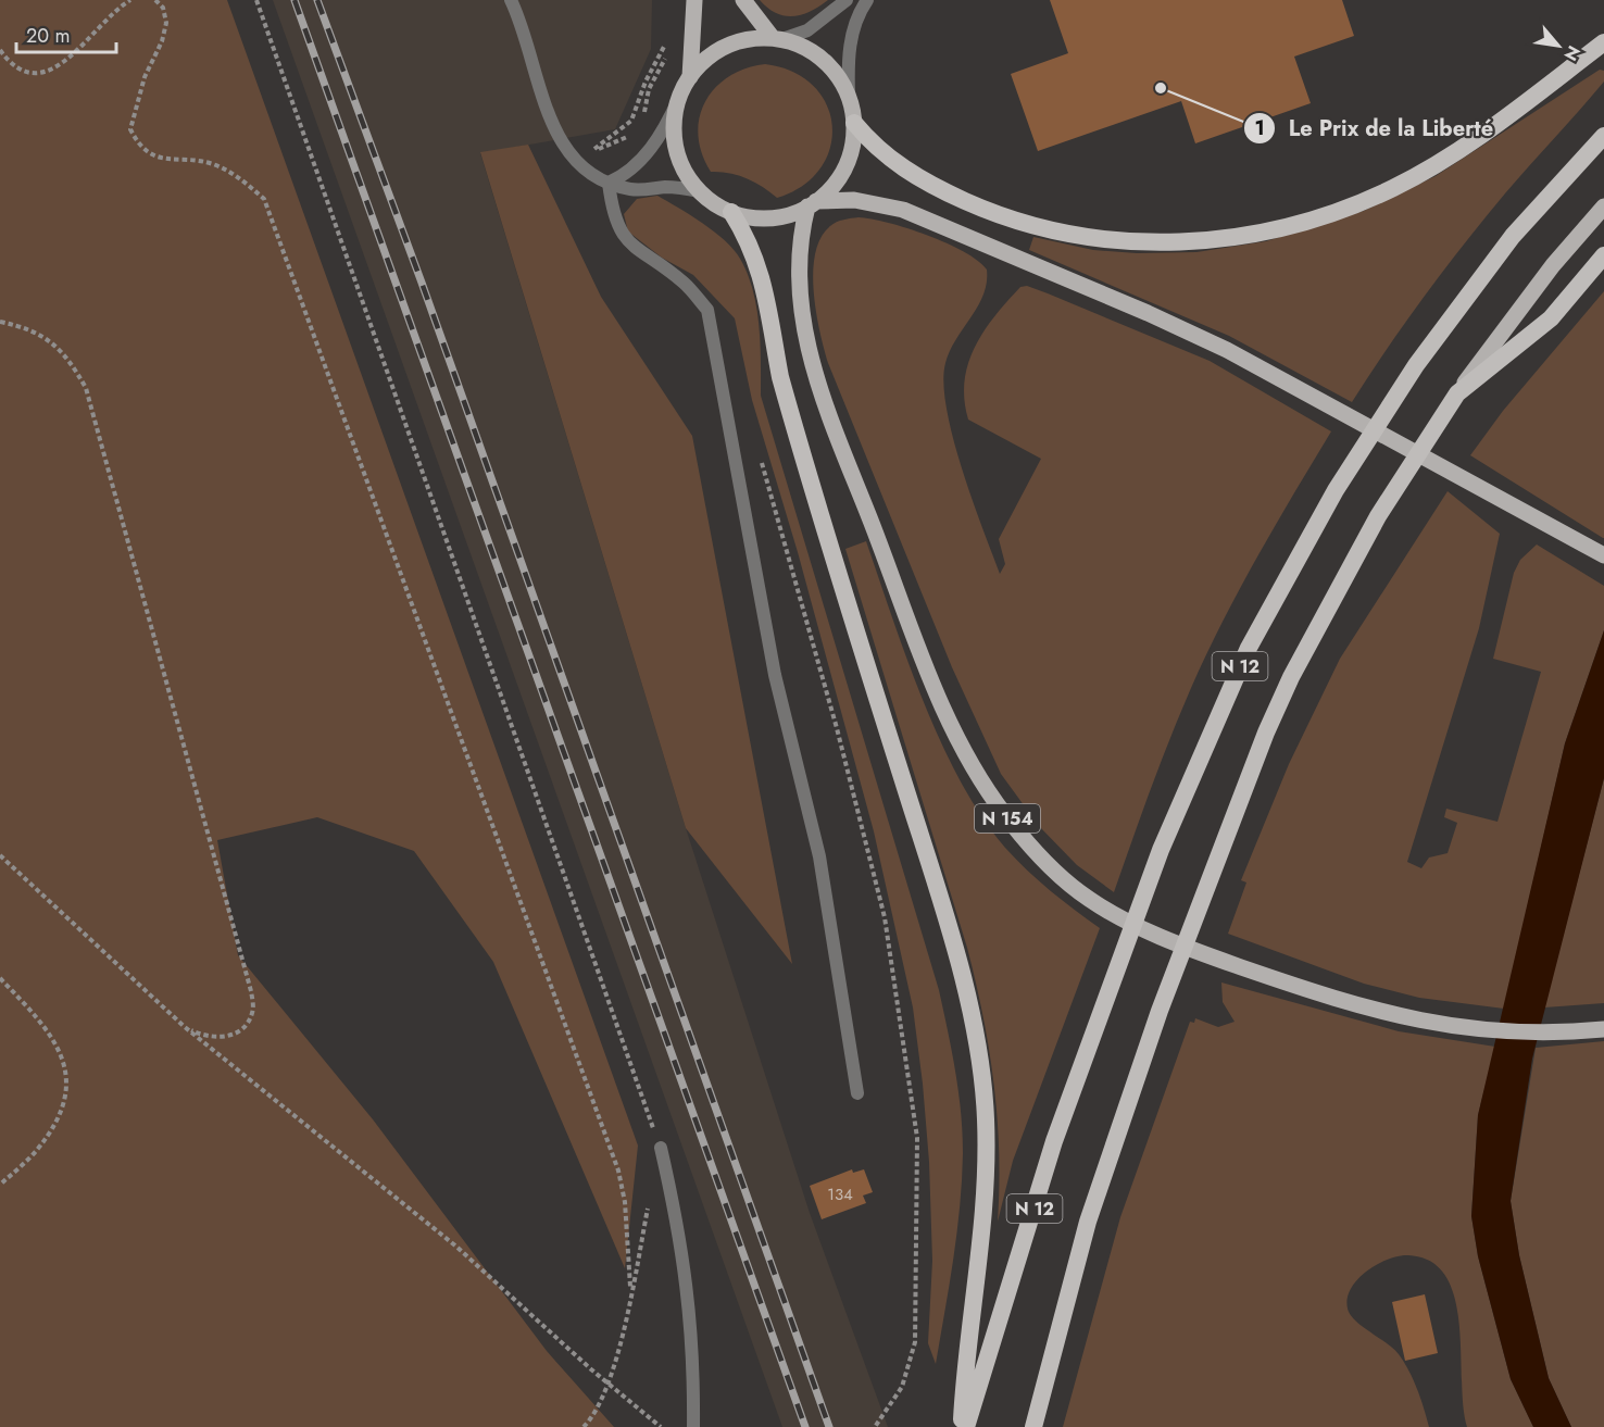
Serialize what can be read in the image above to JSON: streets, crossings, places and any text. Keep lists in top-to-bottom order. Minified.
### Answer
{"streets":{"highway":["N 12"],"main road":["N 154"]},"places":["Le Prix de la Liberté"],"house_numbers":["134"],"scale_bar":"20 m","north":"bottom right"}
